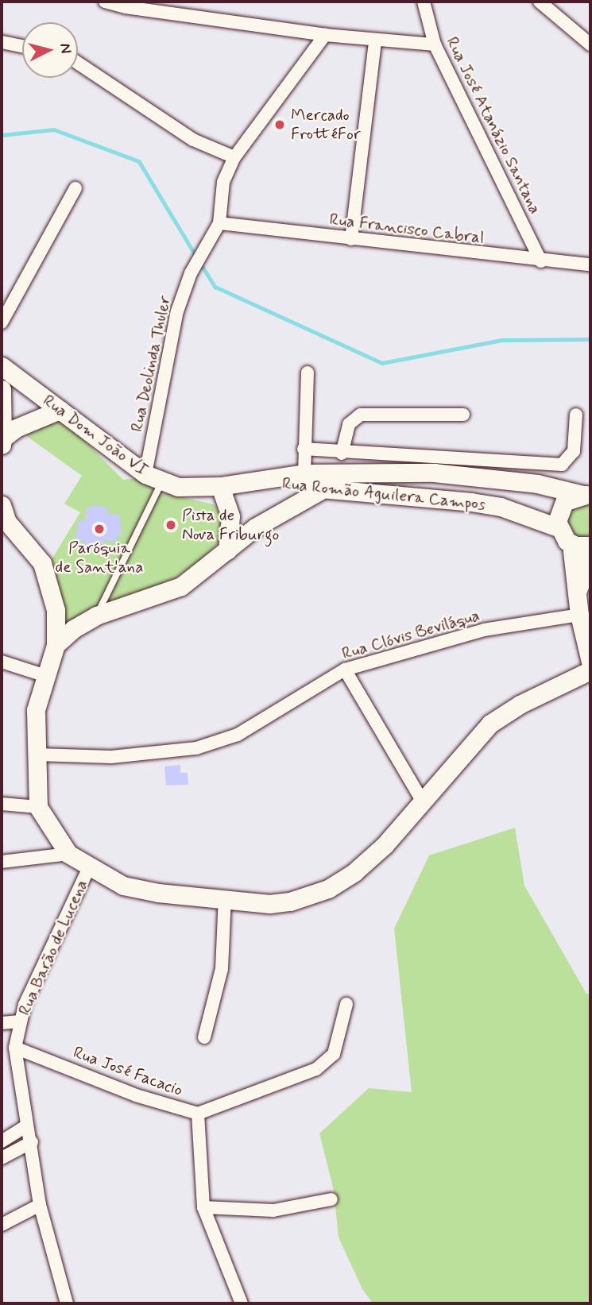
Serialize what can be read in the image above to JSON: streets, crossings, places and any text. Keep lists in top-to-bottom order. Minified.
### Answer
{"streets":{"street":["Rua José Atanázio Santana","Rua Francisco Cabral","Rua Deolinda Thuler","Rua Dom João VI","Rua Romão Aguilera Campos","Rua Clóvis Beviláqua","Rua Barão de Lucena","Rua José Facacio"]},"crossings":[["Rua José Atanázio Santana","Rua Francisco Cabral"],["Rua Francisco Cabral","Rua Deolinda Thuler"],["Rua Deolinda Thuler","Rua Dom João VI"],["Rua Dom João VI","Rua Romão Aguilera Campos"],["Rua Barão de Lucena","Rua José Facacio"]],"places":["Mercado FrottéFor","Pista de Nova Friburgo","Paróquia de Sant'ana"],"north":"right"}
